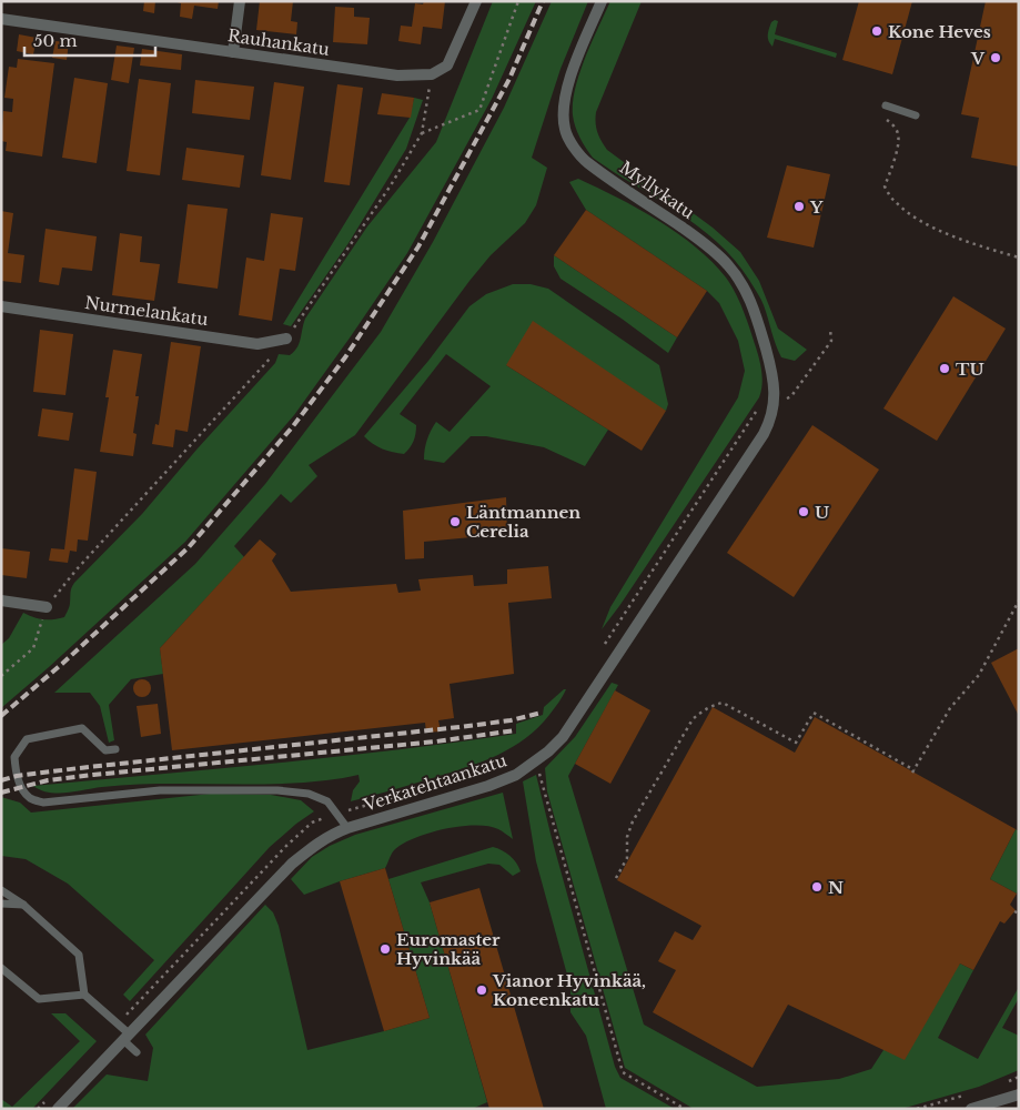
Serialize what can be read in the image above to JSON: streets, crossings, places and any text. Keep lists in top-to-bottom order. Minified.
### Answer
{"streets":{"street":["Rauhankatu","Myllykatu","Nurmelankatu","Verkatehtaankatu"]},"crossings":[["Myllykatu","Verkatehtaankatu"]],"places":["Kone Heves","V","Y","TU","U","Läntmannen Cerelia","N","Euromaster Hyvinkää","Vianor Hyvinkää, Koneenkatu"],"scale_bar":"50 m"}
